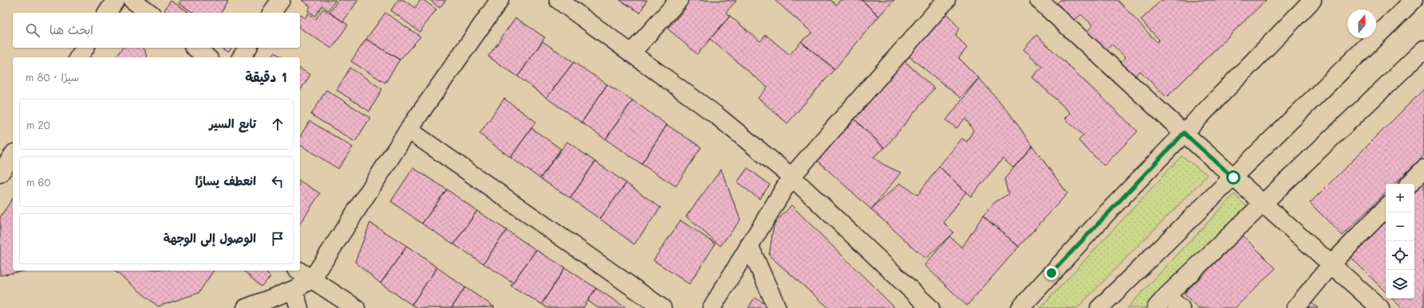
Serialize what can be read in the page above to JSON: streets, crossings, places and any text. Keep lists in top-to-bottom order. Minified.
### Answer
{"north":"top","page":{"search":"ابحث هنا","heading":["1 دقيقة","سيرًا · 80 m"],"list":[["تابع السير","20 m"],["انعطف يسارًا","60 m"],"الوصول إلى الوجهة"],"map_buttons":["+","−"]}}
